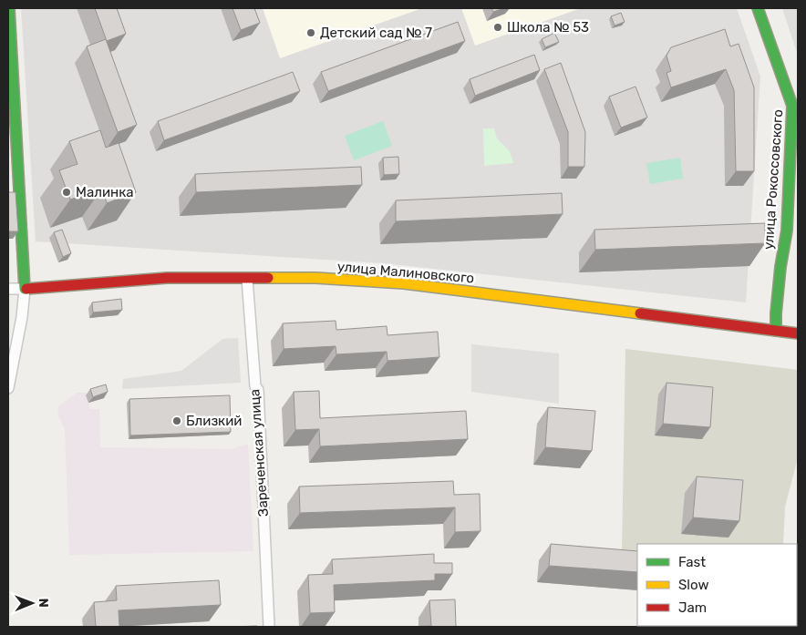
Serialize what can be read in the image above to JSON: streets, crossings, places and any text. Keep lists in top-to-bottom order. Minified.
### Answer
{"streets":{"street":["улица Рокоссовского","улица Малиновского","Зареченская улица"]},"crossings":[["улица Рокоссовского","улица Малиновского"],["улица Малиновского","Зареченская улица"]],"places":["Школа № 53","Детский сад № 7","Малинка","Близкий"],"legend":["Fast","Slow","Jam"],"north":"right"}
